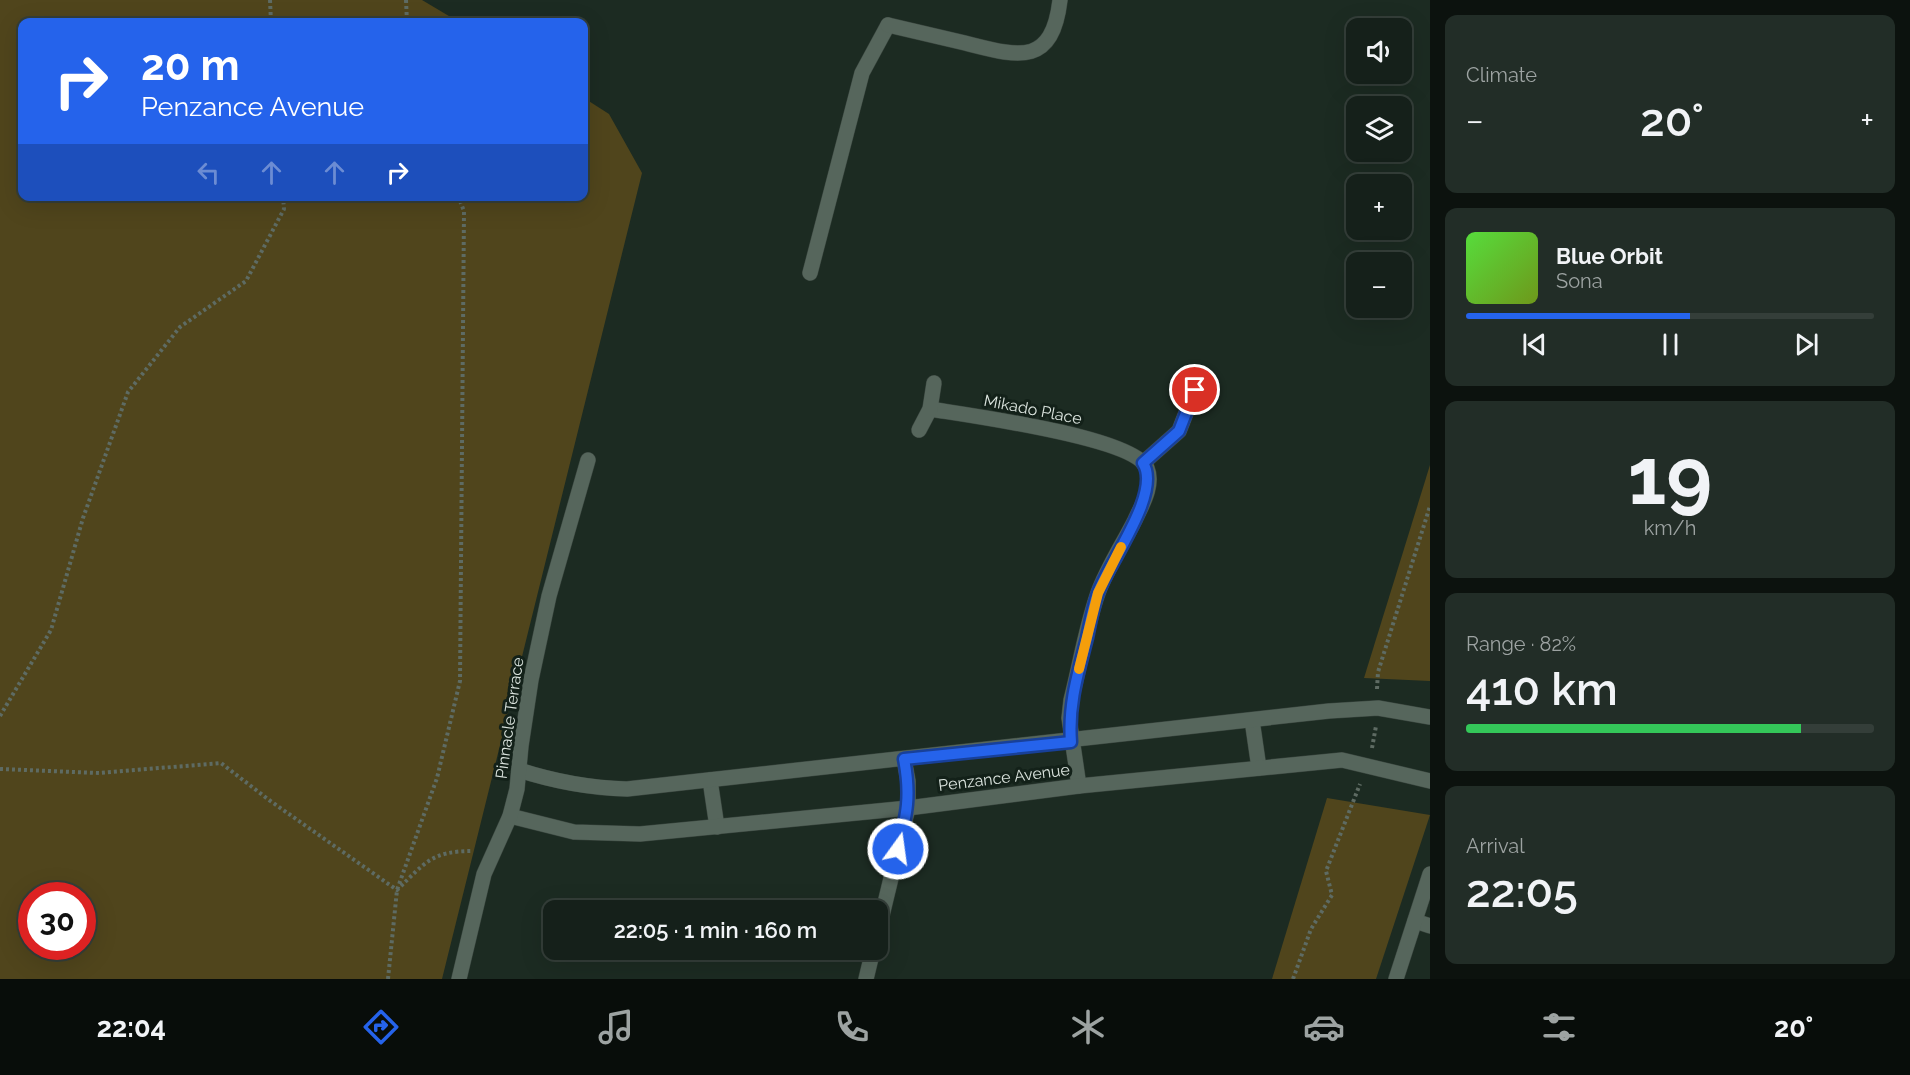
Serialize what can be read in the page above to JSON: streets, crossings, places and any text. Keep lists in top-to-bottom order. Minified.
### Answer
{"streets":{"street":["Mikado Place","Pinnacle Terrace","Penzance Avenue"]},"crossings":[["Pinnacle Terrace","Penzance Avenue"]],"page":{"tile":["Climate",["19","km/h"],["Range · 82%","410 km"],["Arrival","22:05"]],"map_buttons":["+","−"],"turn":["20 m","Penzance Avenue"],"heat":["−","20°","+"],"song":["Blue Orbit","Sona"],"limit":"30","trip":"22:05 · 1 min · 160 m","tabs":["22:04","20°"]}}
